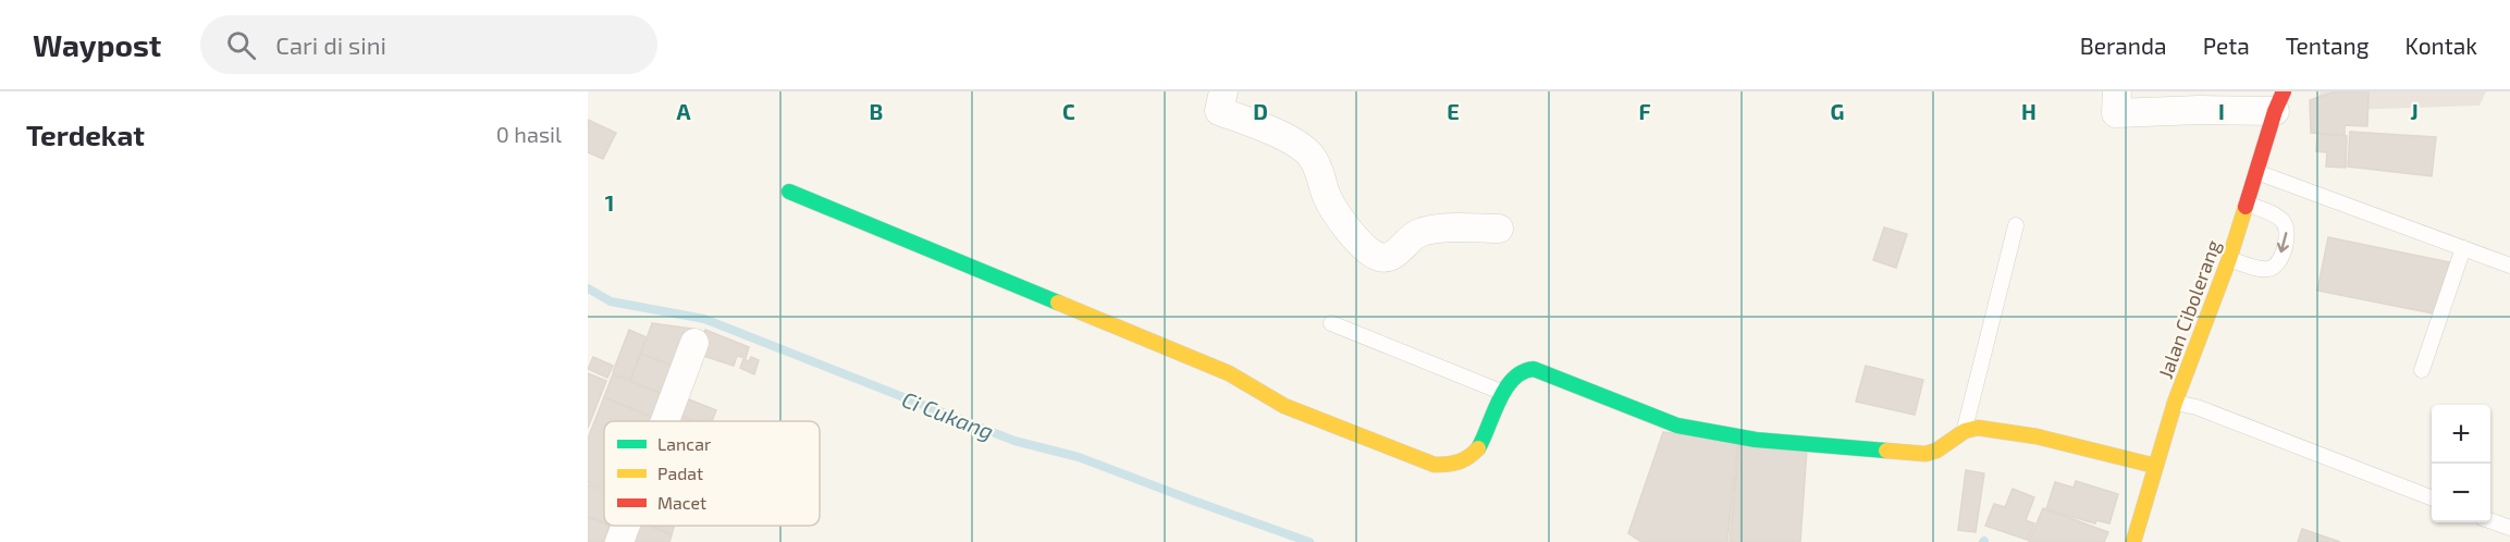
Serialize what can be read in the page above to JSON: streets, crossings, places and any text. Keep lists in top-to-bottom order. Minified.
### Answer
{"streets":{"street":["Jalan Cibolerang"]},"water":["Ci Cukang"],"legend":["Lancar","Padat","Macet"],"page":{"header":"Waypost","search":"Cari di sini","nav":["Beranda","Peta","Tentang","Kontak"],"heading":["Terdekat","0 hasil"],"map_buttons":["+","−"]},"grid":{"columns":["A","B","C","D","E","F","G","H","I","J"],"rows":["1"]}}
